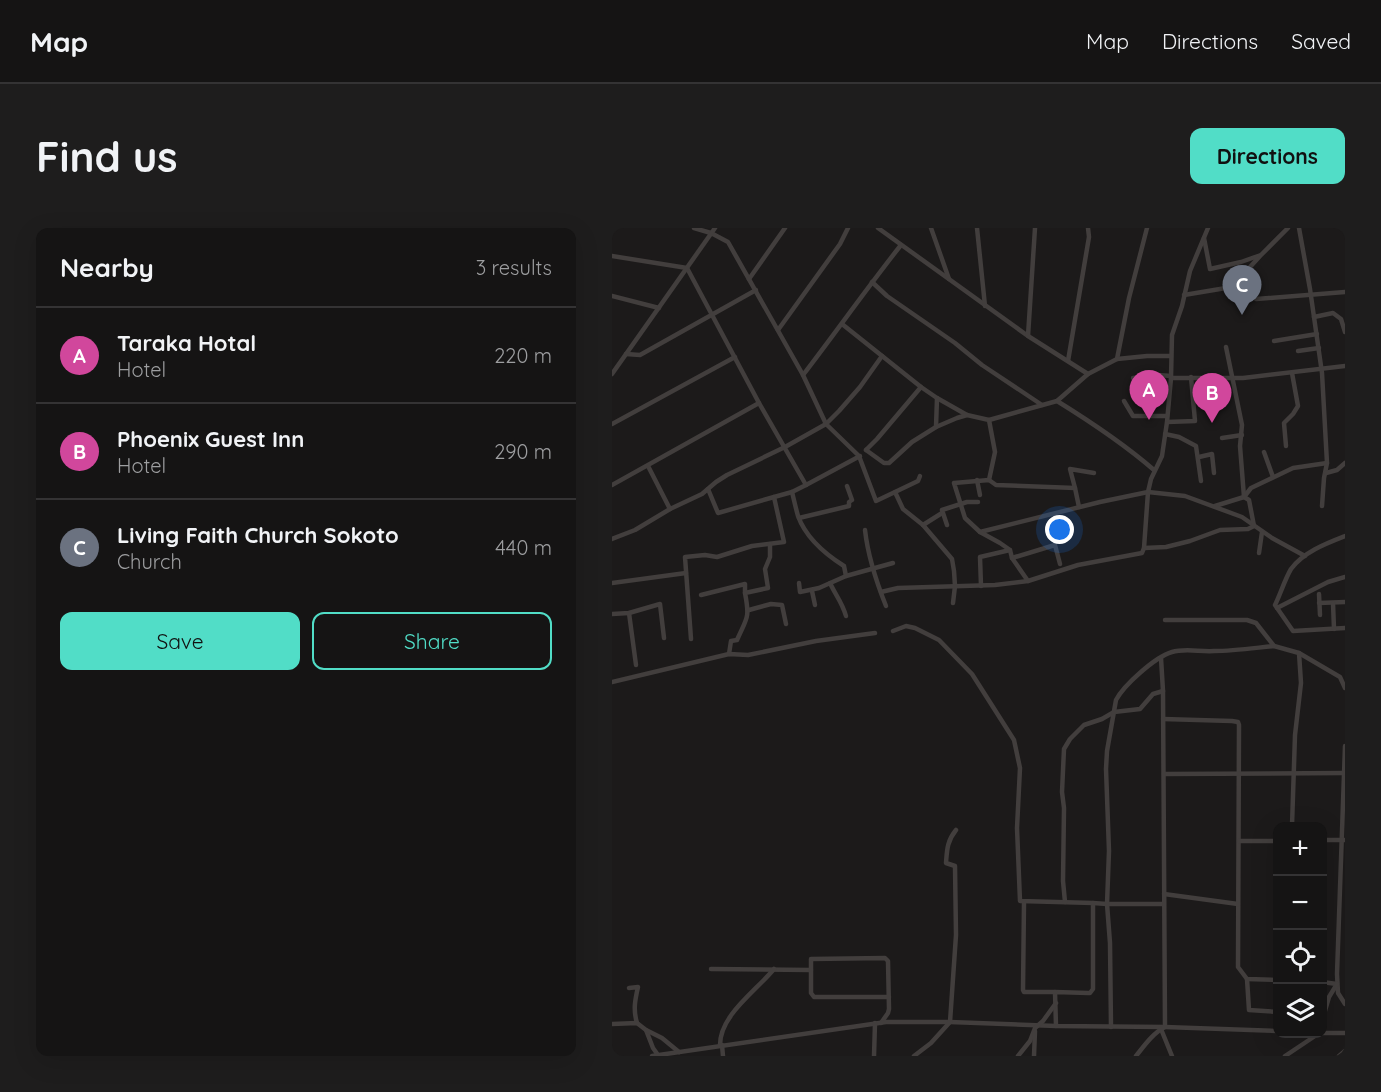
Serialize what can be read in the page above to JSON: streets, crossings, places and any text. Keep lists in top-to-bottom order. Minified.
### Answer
{"page":{"header":"Map","nav":["Map","Directions","Saved"],"buttons":["Directions",["Save","Share"]],"title":"Find us","heading":["Nearby","3 results"],"pins":["C","A","B"],"list":[{"mark":"A","name":"Taraka Hotal","note":"Hotel","value":"220 m"},{"mark":"B","name":"Phoenix Guest Inn","note":"Hotel","value":"290 m"},{"mark":"C","name":"Living Faith Church Sokoto","note":"Church","value":"440 m"}],"map_buttons":["+","−"]}}
